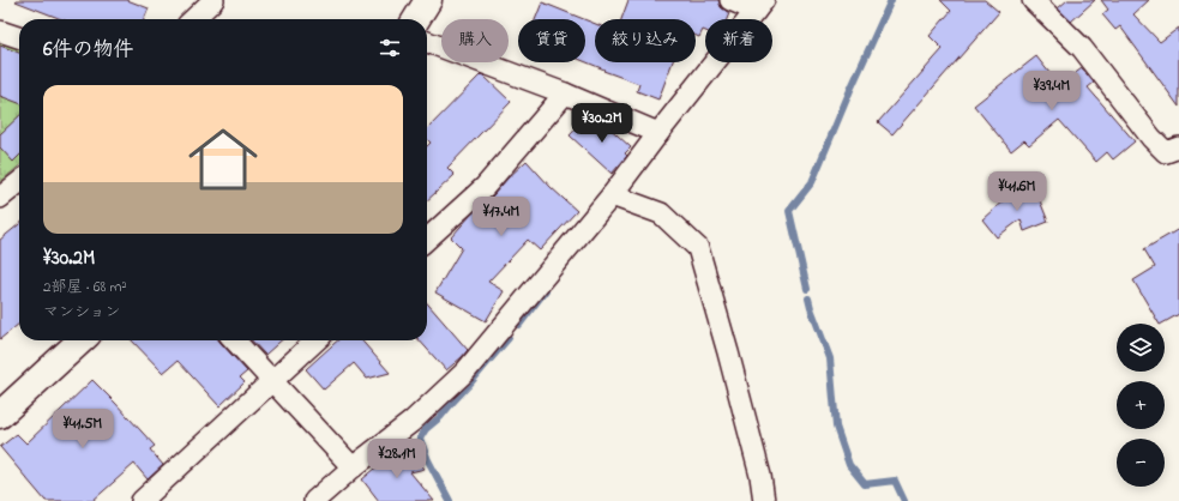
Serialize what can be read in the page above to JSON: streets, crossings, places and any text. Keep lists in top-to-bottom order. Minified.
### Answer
{"page":{"chip":["購入","賃貸","絞り込み","新着"],"heading":"6件の物件","price":["¥39.4M","¥30.2M","¥41.6M","¥17.4M","¥41.5M","¥28.1M"],"list":[{"name":"¥30.2M","note":"2部屋 · 68 m² · マンション"}],"map_buttons":["+","−"]}}
